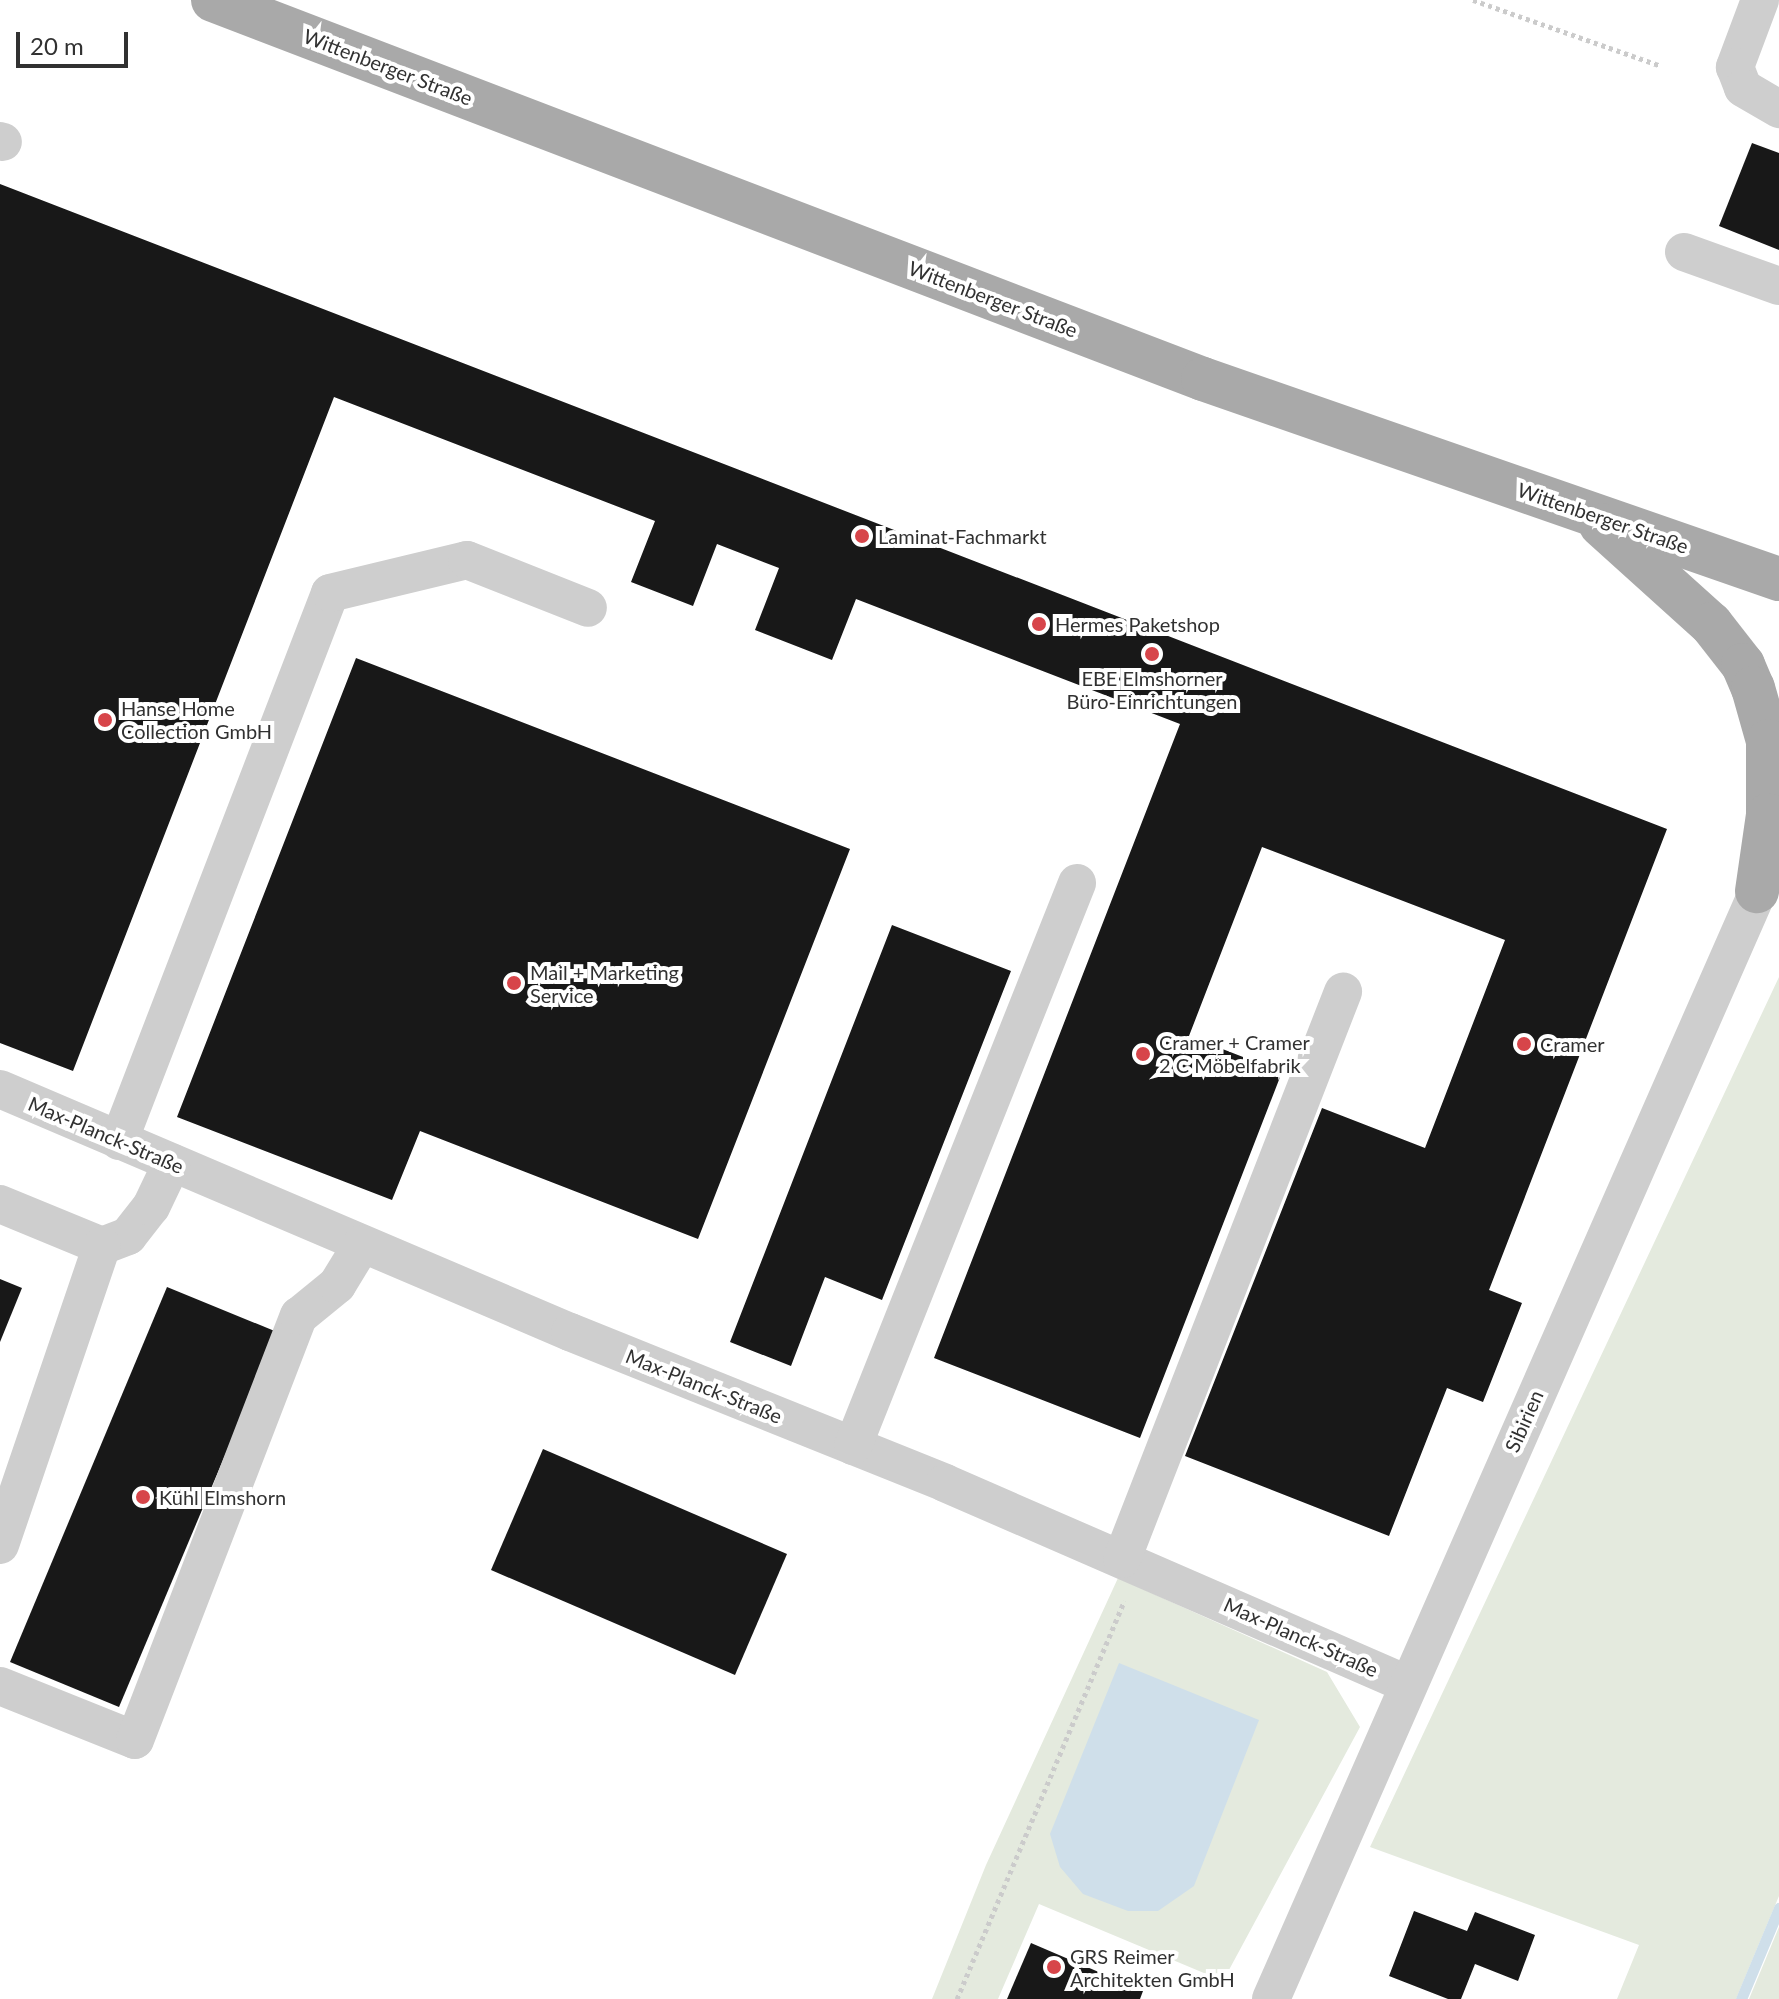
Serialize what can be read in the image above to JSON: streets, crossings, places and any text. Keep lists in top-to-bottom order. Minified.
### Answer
{"streets":{"main road":["Wittenberger Straße"],"street":["Max-Planck-Straße","Sibirien"]},"crossings":[["Max-Planck-Straße","Sibirien"]],"places":["Laminat-Fachmarkt","Hermes Paketshop","EBE Elmshorner Büro-Einrichtungen","Hanse Home Collection GmbH","Mail + Marketing Service","Cramer","Cramer + Cramer 2 C Möbelfabrik","Kühl Elmshorn","GRS Reimer Architekten GmbH"],"scale_bar":"20 m"}
